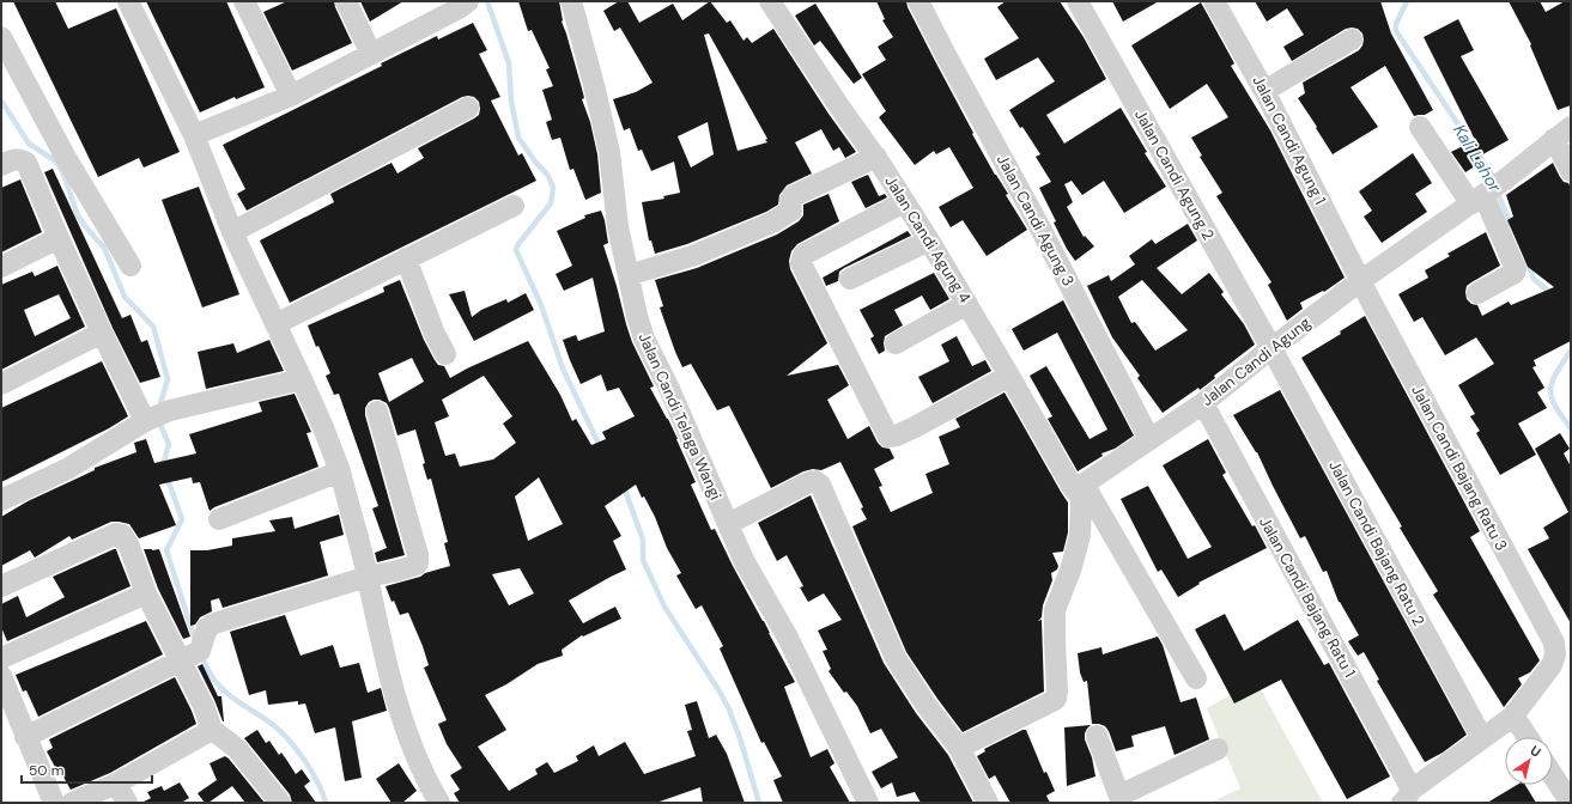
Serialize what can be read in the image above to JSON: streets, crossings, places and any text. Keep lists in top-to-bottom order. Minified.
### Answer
{"streets":{"street":["Jalan Candi Agung 1","Jalan Candi Agung 2","Jalan Candi Agung 3","Jalan Candi Agung 4","Jalan Candi Agung","Jalan Candi Telaga Wangi","Jalan Candi Bajang Ratu 3","Jalan Candi Bajang Ratu 2","Jalan Candi Bajang Ratu 1"]},"crossings":[["Jalan Candi Agung 1","Jalan Candi Agung"],["Jalan Candi Agung 1","Jalan Candi Bajang Ratu 3"],["Jalan Candi Agung 2","Jalan Candi Agung"],["Jalan Candi Agung 2","Jalan Candi Bajang Ratu 2"],["Jalan Candi Agung 3","Jalan Candi Agung"],["Jalan Candi Agung 4","Jalan Candi Agung"],["Jalan Candi Agung","Jalan Candi Bajang Ratu 3"],["Jalan Candi Agung","Jalan Candi Bajang Ratu 2"],["Jalan Candi Agung","Jalan Candi Bajang Ratu 1"]],"water":["Kali Lahor"],"scale_bar":"50 m","north":"top right"}
